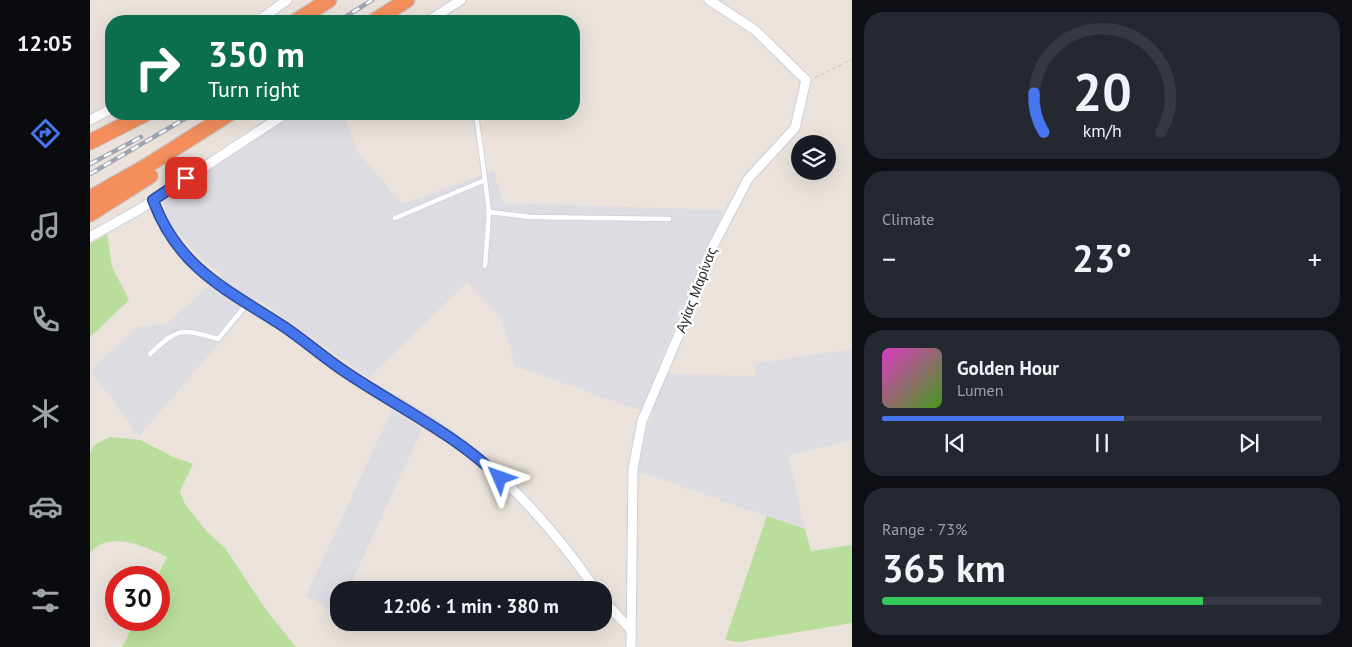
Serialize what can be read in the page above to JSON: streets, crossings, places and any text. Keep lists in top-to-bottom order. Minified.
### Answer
{"streets":{"street":["Αγίας Μαρίνας"]},"page":{"tabs":"12:05","turn":["350 m","Turn right"],"tile":["Climate",["Range · 73%","365 km"]],"heat":["−","23°","+"],"song":["Golden Hour","Lumen"],"limit":"30","trip":"12:06 · 1 min · 380 m","gauge":["20","km/h"]}}
